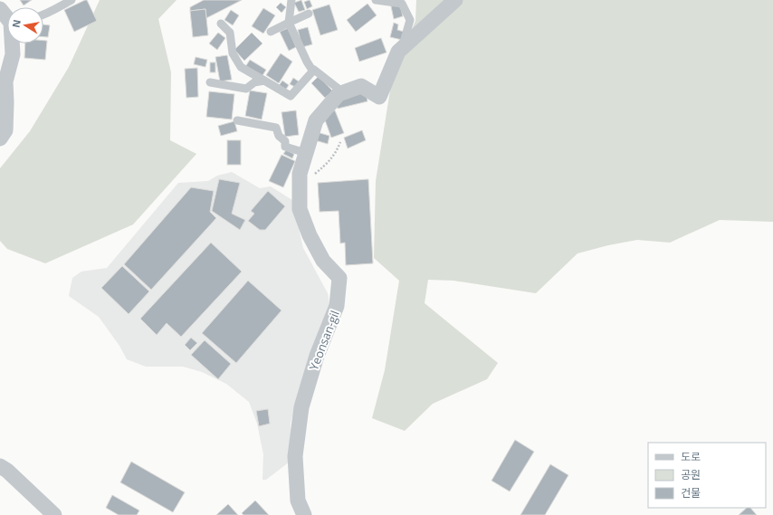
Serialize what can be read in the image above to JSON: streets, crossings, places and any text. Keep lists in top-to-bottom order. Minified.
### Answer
{"streets":{"street":["Yeonsan-gil"]},"legend":["도로","공원","건물"],"north":"left"}
